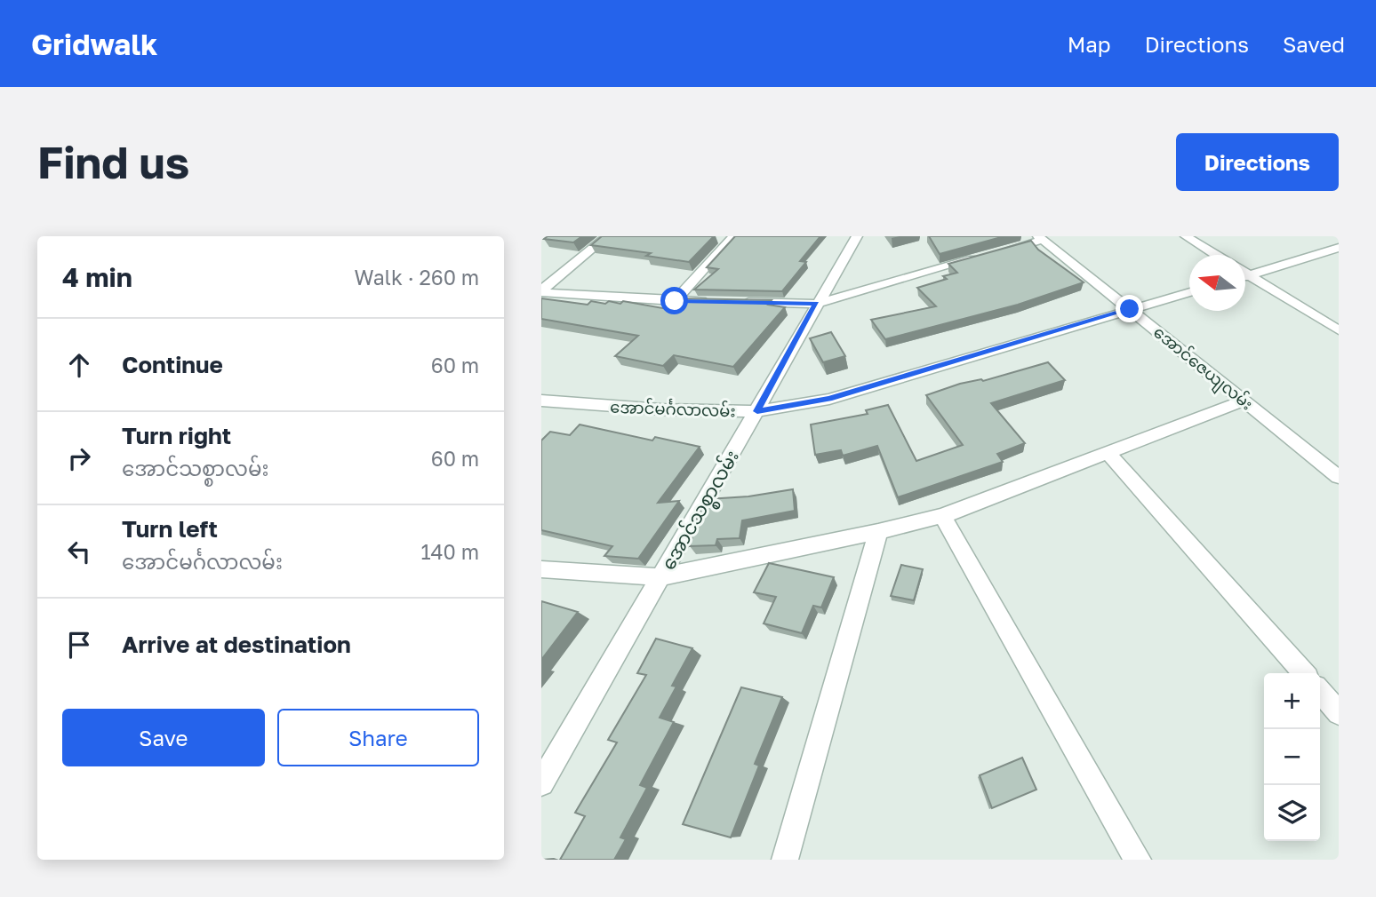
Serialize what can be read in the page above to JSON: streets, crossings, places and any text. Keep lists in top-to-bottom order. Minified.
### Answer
{"streets":{"street":["အောင်ဇေယျလမ်း","အောင်မင်္ဂလာလမ်း","အောင်သစ္စာလမ်း"]},"crossings":[["အောင်ဇေယျလမ်း","အောင်မင်္ဂလာလမ်း"],["အောင်မင်္ဂလာလမ်း","အောင်သစ္စာလမ်း"]],"north":"left","page":{"header":"Gridwalk","nav":["Map","Directions","Saved"],"buttons":["Directions",["Save","Share"]],"title":"Find us","heading":["4 min","Walk · 260 m"],"list":[["Continue","60 m"],["Turn right","အောင်သစ္စာလမ်း","60 m"],["Turn left","အောင်မင်္ဂလာလမ်း","140 m"],"Arrive at destination"],"map_buttons":["+","−"]}}
